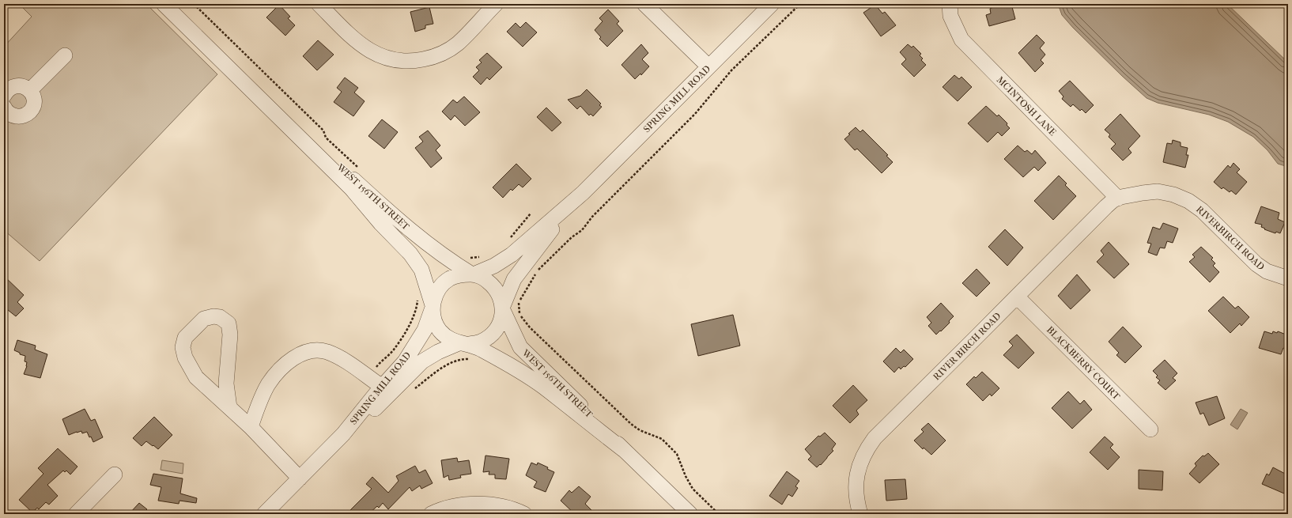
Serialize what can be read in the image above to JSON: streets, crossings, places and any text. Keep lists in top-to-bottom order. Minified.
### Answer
{"streets":{"street":["SPRING MILL ROAD","MCINTOSH LANE","WEST 156TH STREET","RIVERBIRCH ROAD","RIVER BIRCH ROAD","BLACKBERRY COURT"]},"crossings":[["SPRING MILL ROAD","WEST 156TH STREET"],["MCINTOSH LANE","RIVERBIRCH ROAD"],["MCINTOSH LANE","RIVER BIRCH ROAD"],["RIVERBIRCH ROAD","RIVER BIRCH ROAD"],["RIVER BIRCH ROAD","BLACKBERRY COURT"]]}
